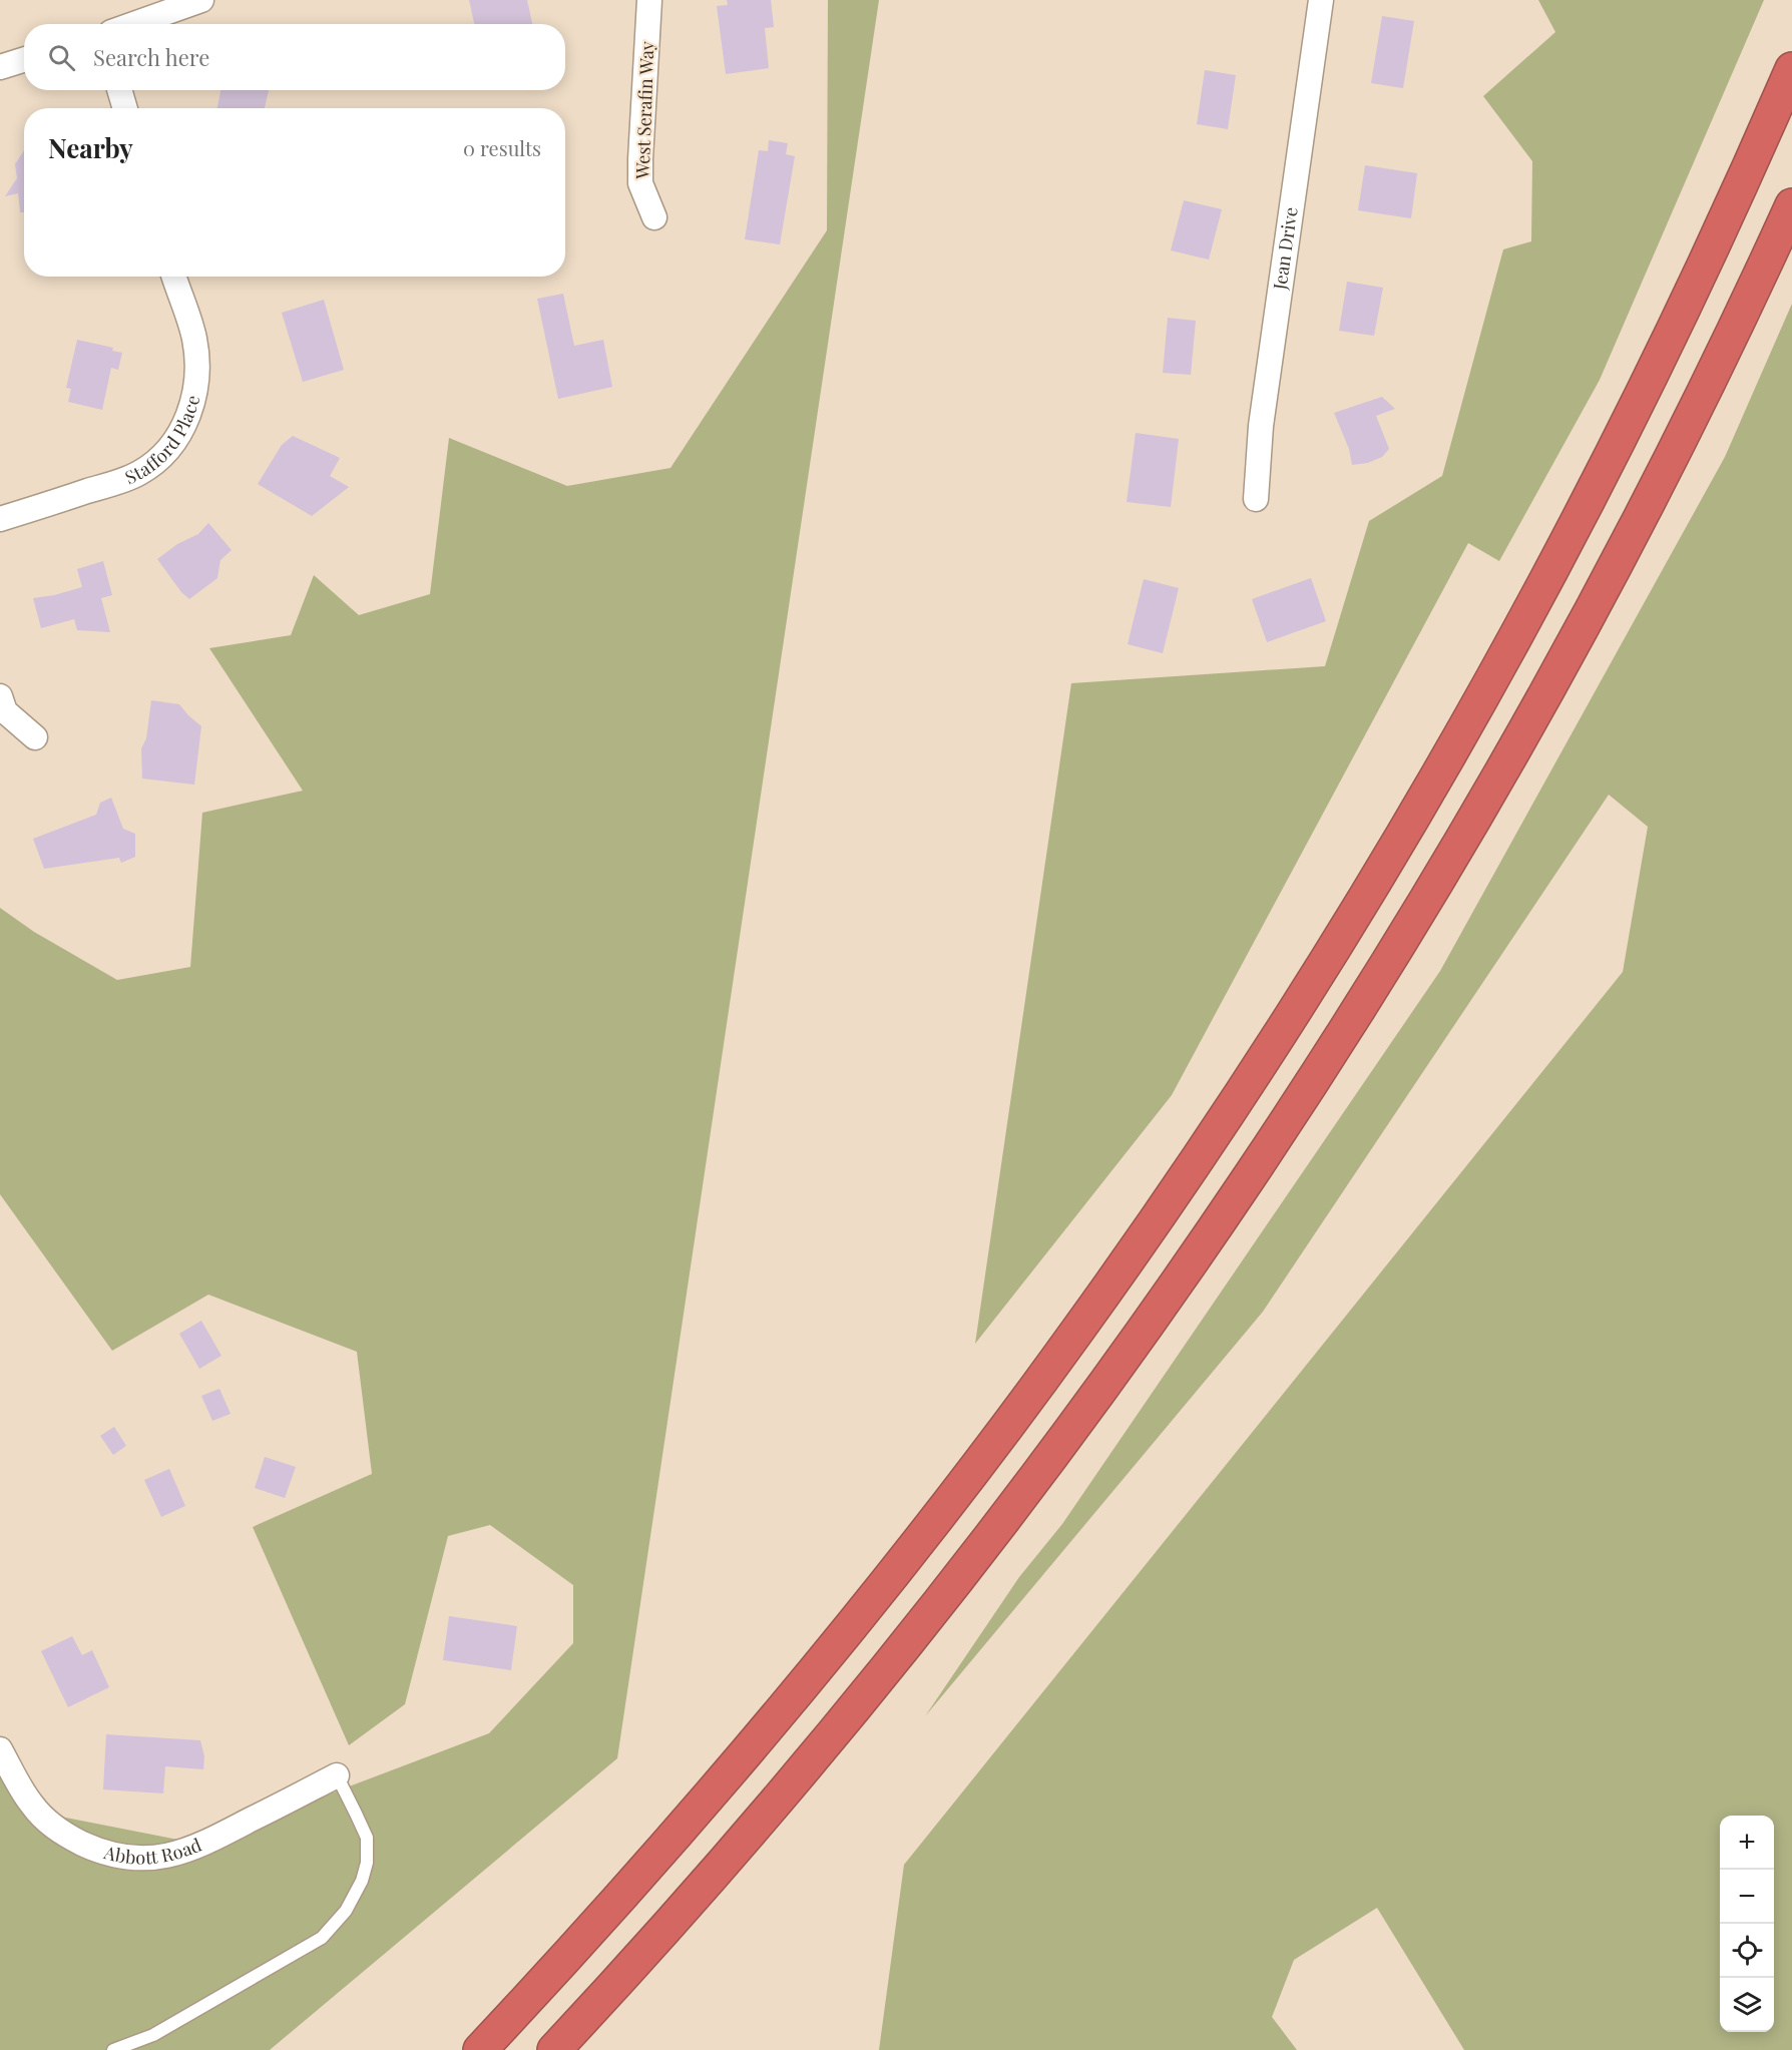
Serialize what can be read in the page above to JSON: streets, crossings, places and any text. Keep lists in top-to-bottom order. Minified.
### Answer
{"streets":{"street":["West Serafin Way","Jean Drive","Stafford Place","Abbott Road"]},"page":{"search":"Search here","heading":["Nearby","0 results"],"map_buttons":["+","−"]}}
